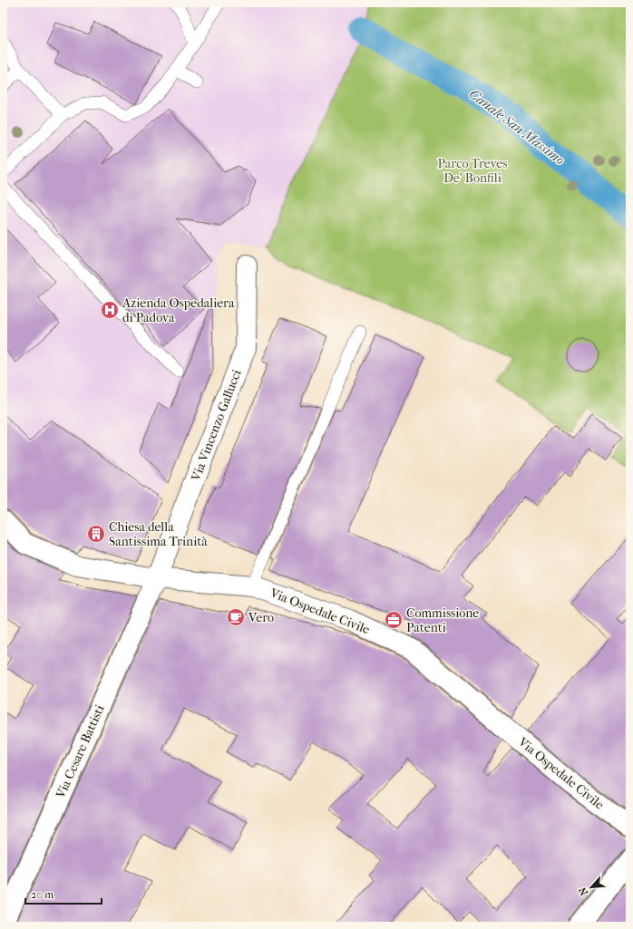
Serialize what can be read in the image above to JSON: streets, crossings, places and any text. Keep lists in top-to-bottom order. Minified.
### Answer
{"streets":{"street":["Via Vincenzo Gallucci","Via Ospedale Civile","Via Cesare Battisti"]},"crossings":[["Via Vincenzo Gallucci","Via Ospedale Civile"],["Via Vincenzo Gallucci","Via Cesare Battisti"],["Via Ospedale Civile","Via Cesare Battisti"]],"water":["Canale San Massimo"],"parks":["Parco Treves De' Bonfili"],"places":{"hospital":["Azienda Ospedaliera di Padova"],"building":["Chiesa della Santissima Trinità"],"cafe":["Vero"],"office":["Commissione Patenti"]},"scale_bar":"20 m","north":"bottom left"}
